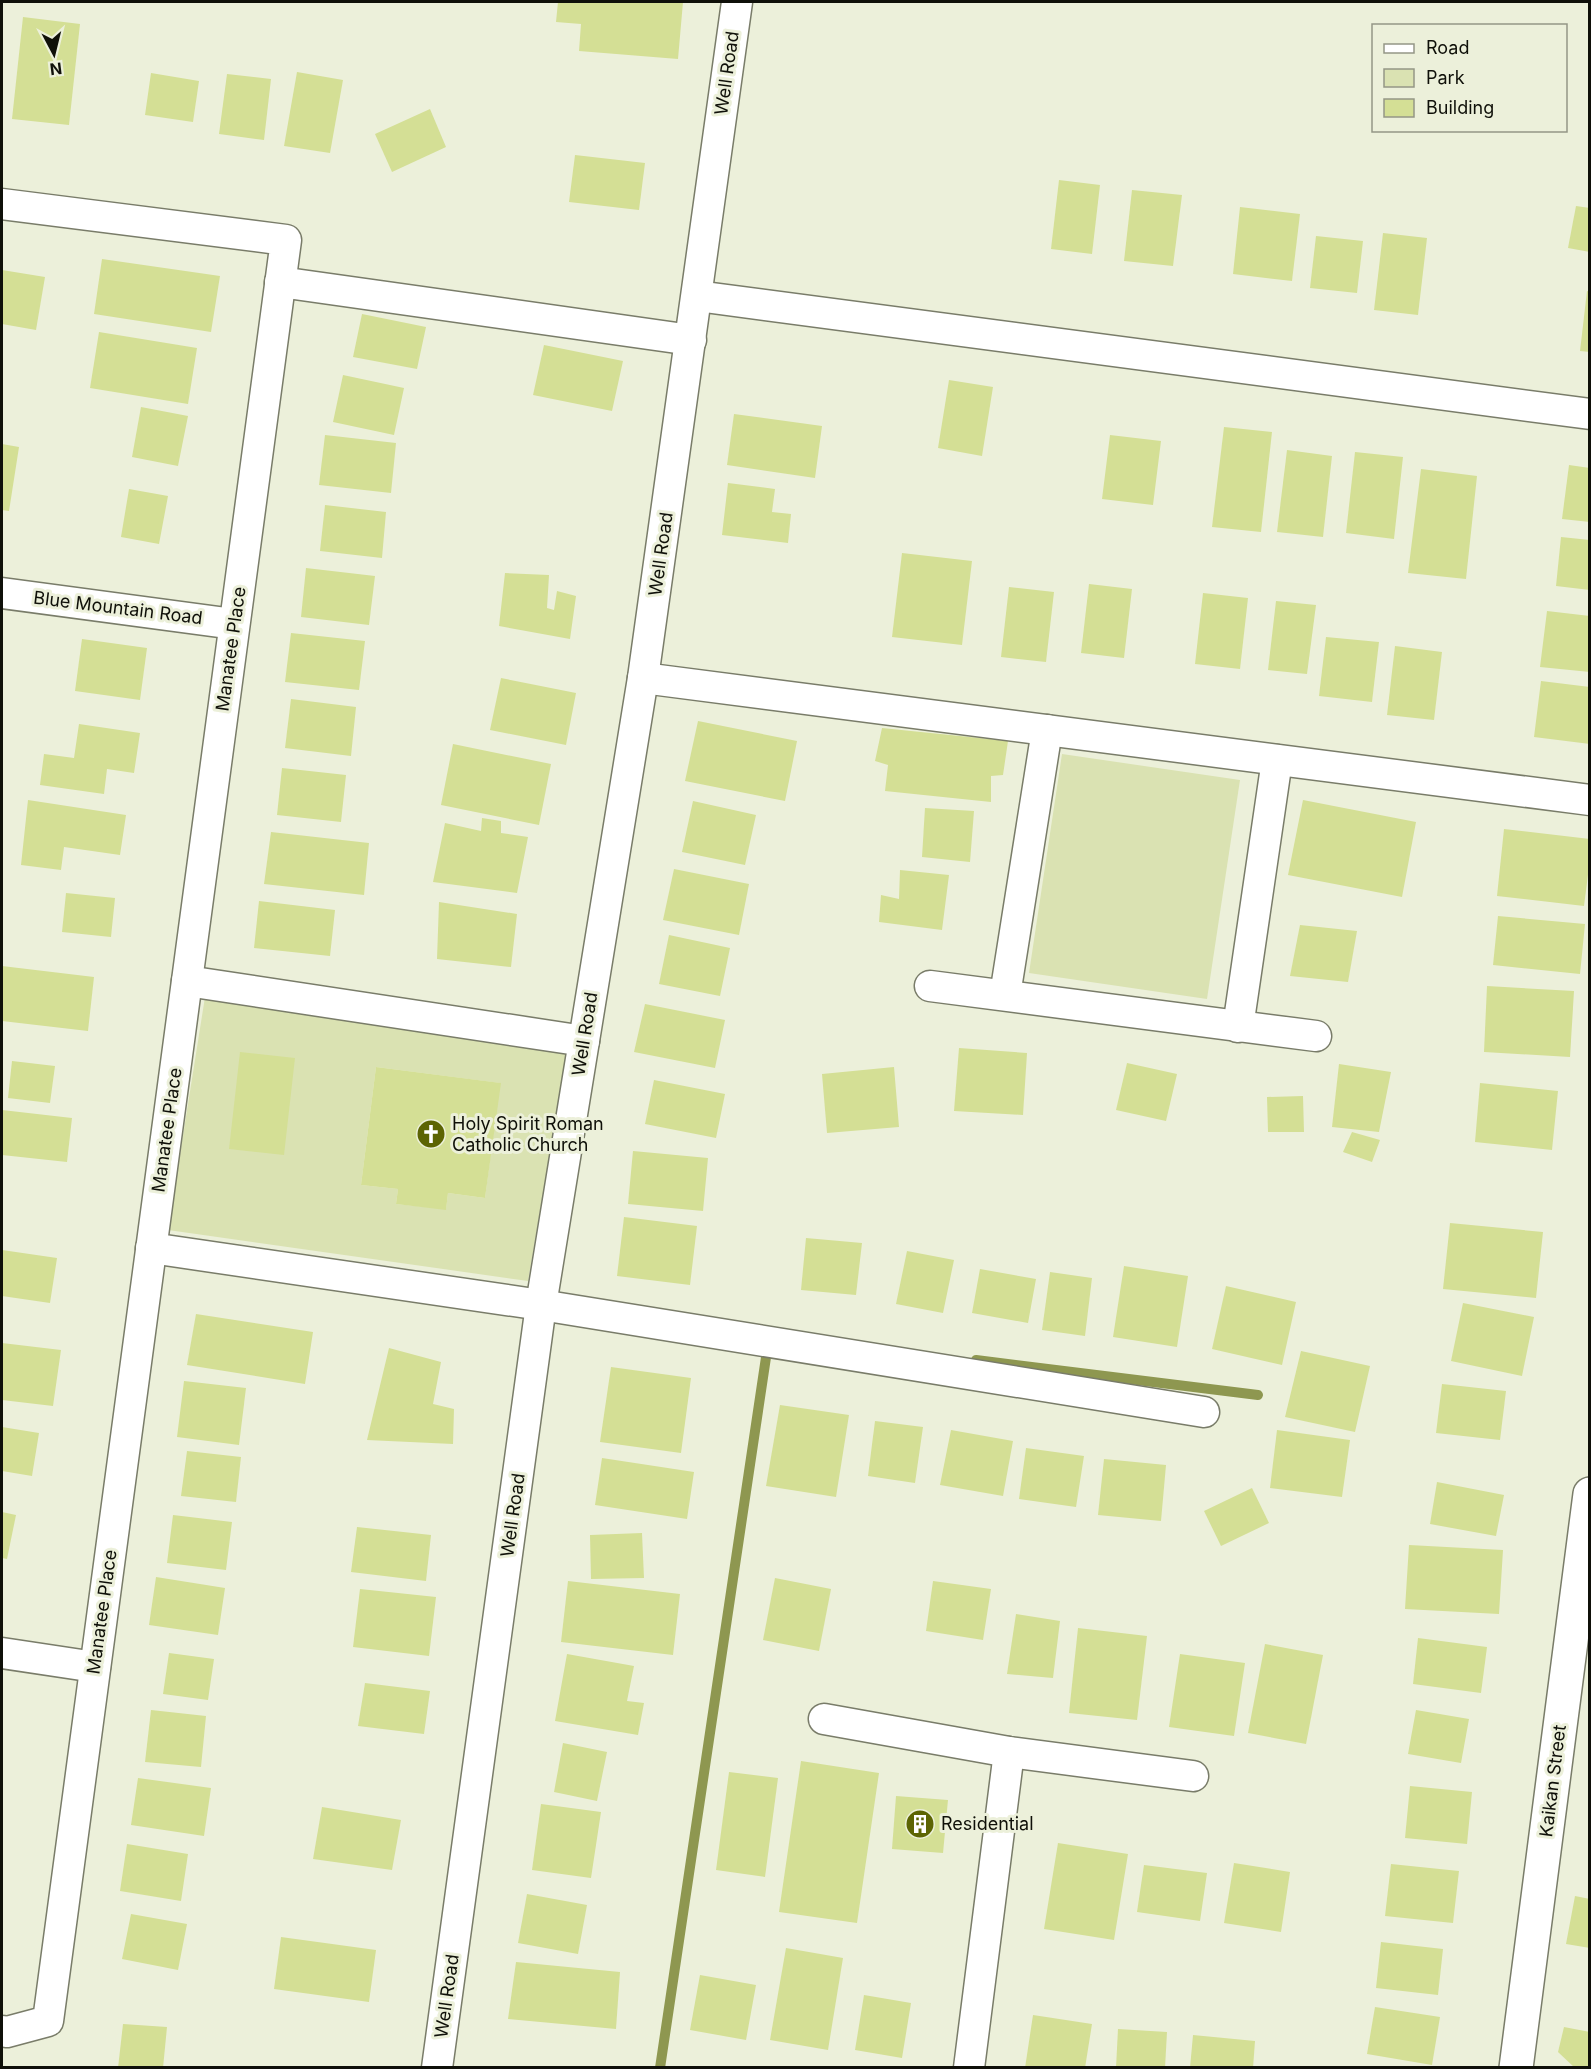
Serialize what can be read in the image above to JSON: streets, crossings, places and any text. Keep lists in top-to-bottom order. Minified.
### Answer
{"streets":{"street":["Well Road","Blue Mountain Road","Manatee Place","Kaikan Street"]},"crossings":[["Blue Mountain Road","Manatee Place"]],"places":{"church":["Holy Spirit Roman Catholic Church"],"building":["Residential"]},"legend":["Road","Park","Building"],"north":"bottom"}
